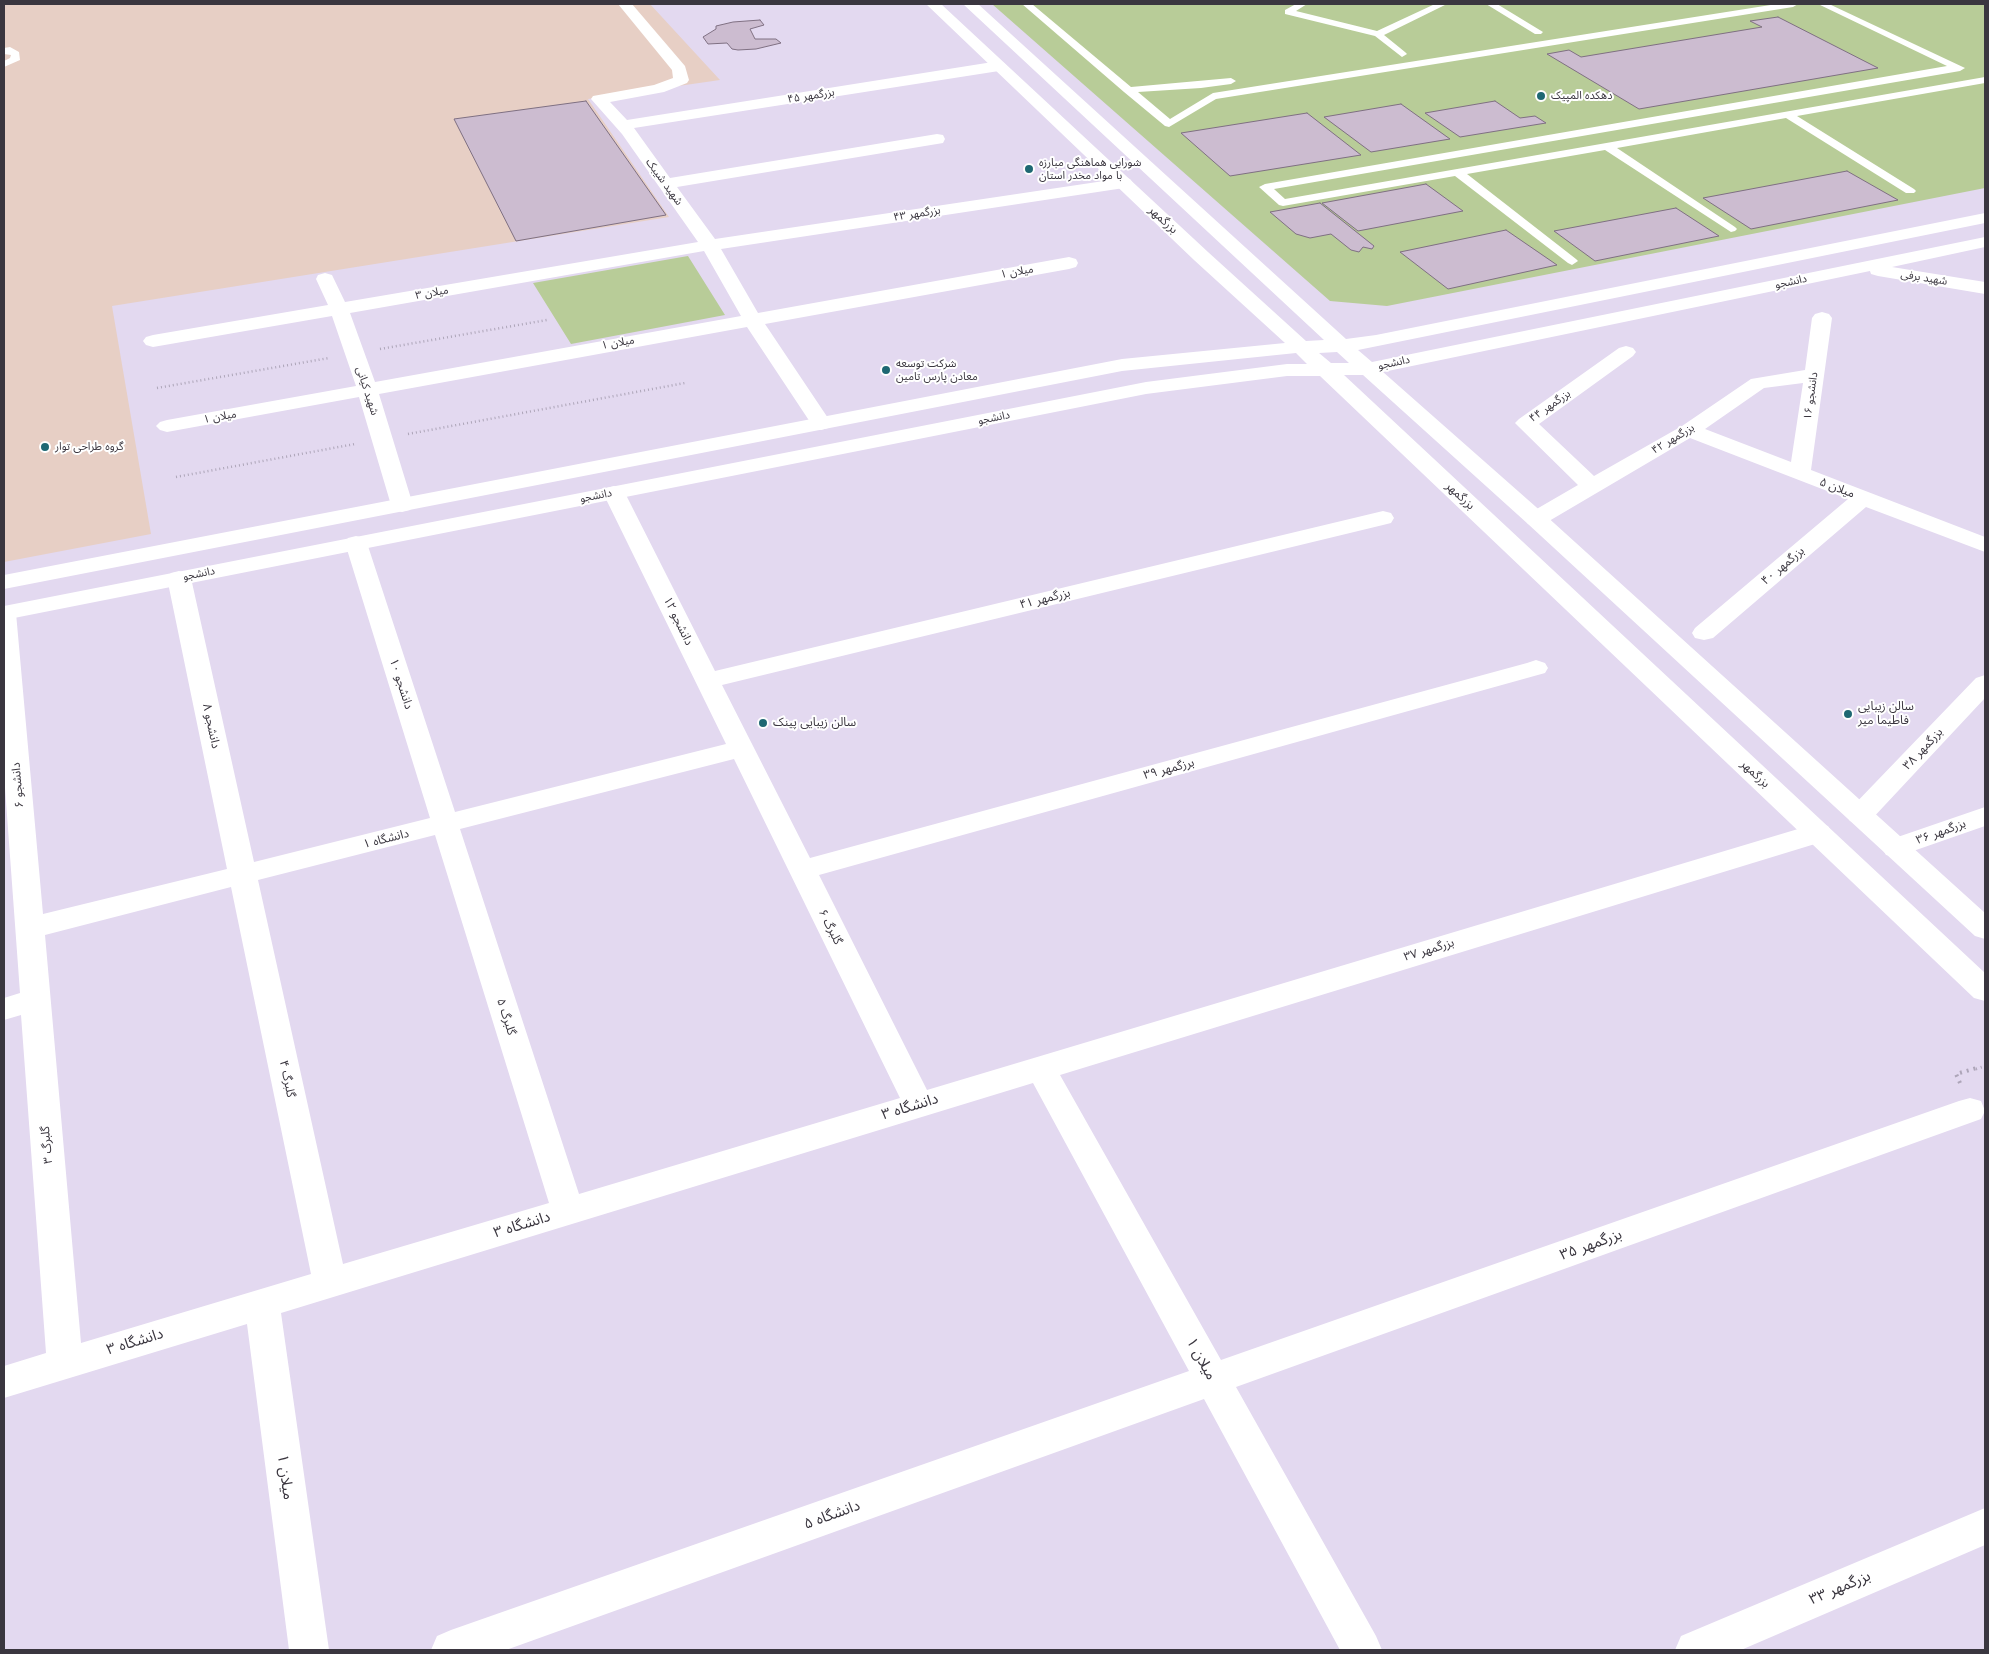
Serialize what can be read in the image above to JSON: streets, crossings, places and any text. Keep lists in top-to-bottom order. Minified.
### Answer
{"streets":{"street":["بزرگمهر ۴۵","شهید شیبک","بزرگمهر ۴۳","بزرگمهر","میلان ۱","شهید برفی","دانشجو","میلان ۳","شهید کیانی","دانشجو ۱۶","بزرگمهر ۴۴","بزرگمهر ۴۲","میلان ۵","بزرگمهر ۴۰","بزرگمهر ۴۱","دانشجو ۱۲","دانشجو ۱۰","دانشجو ۸","بزرگمهر ۳۸","برزگمهر ۳۹","دانشجو ۶","بزرگمهر ۳۶","دانشگاه ۱","گلبرگ ۶","بزرگمهر ۳۷","گلبرگ ۵","گلبرگ ۴","دانشگاه ۳","گلبرگ ۳","بزرگمهر ۳۵","دانشگاه ۵","بزرگمهر ۳۳"]},"crossings":[["بزرگمهر ۴۵","شهید شیبک"],["بزرگمهر ۴۵","بزرگمهر"],["شهید شیبک","بزرگمهر ۴۳"],["شهید شیبک","میلان ۱"],["شهید شیبک","دانشجو"],["شهید شیبک","میلان ۳"],["بزرگمهر ۴۳","بزرگمهر"],["بزرگمهر ۴۳","میلان ۳"],["بزرگمهر","دانشجو"],["بزرگمهر","بزرگمهر ۳۷"],["میلان ۱","شهید کیانی"],["میلان ۱","بزرگمهر ۳۷"],["میلان ۱","دانشگاه ۳"],["میلان ۱","بزرگمهر ۳۵"],["میلان ۱","دانشگاه ۵"],["شهید برفی","دانشجو"],["دانشجو","شهید کیانی"],["دانشجو","دانشجو ۱۲"],["دانشجو","دانشجو ۱۰"],["دانشجو","دانشجو ۸"],["دانشجو","دانشجو ۶"],["میلان ۳","شهید کیانی"],["دانشجو ۱۶","بزرگمهر ۴۲"],["دانشجو ۱۶","میلان ۵"],["بزرگمهر ۴۴","بزرگمهر ۴۲"],["بزرگمهر ۴۲","میلان ۵"],["میلان ۵","بزرگمهر ۴۰"],["بزرگمهر ۴۱","دانشجو ۱۲"],["دانشجو ۱۲","دانشگاه ۱"],["دانشجو ۱۲","گلبرگ ۶"],["دانشجو ۱۰","دانشگاه ۱"],["دانشجو ۱۰","گلبرگ ۵"],["دانشجو ۸","دانشگاه ۱"],["دانشجو ۸","گلبرگ ۴"],["برزگمهر ۳۹","گلبرگ ۶"],["دانشجو ۶","دانشگاه ۱"],["دانشجو ۶","گلبرگ ۳"],["دانشگاه ۱","گلبرگ ۶"],["دانشگاه ۱","گلبرگ ۵"],["دانشگاه ۱","گلبرگ ۴"],["دانشگاه ۱","گلبرگ ۳"],["گلبرگ ۶","دانشگاه ۳"],["بزرگمهر ۳۷","دانشگاه ۳"],["گلبرگ ۵","دانشگاه ۳"],["گلبرگ ۴","دانشگاه ۳"],["دانشگاه ۳","گلبرگ ۳"],["بزرگمهر ۳۵","دانشگاه ۵"]],"places":["دهکده المپیک","شورایی هماهنگی مبارزه با مواد مخدر استان","شرکت توسعه معادن پارس تامین","گروه طراحی توار","سالن زیبایی فاطیما میر","سالن زیبایی پینک"]}
